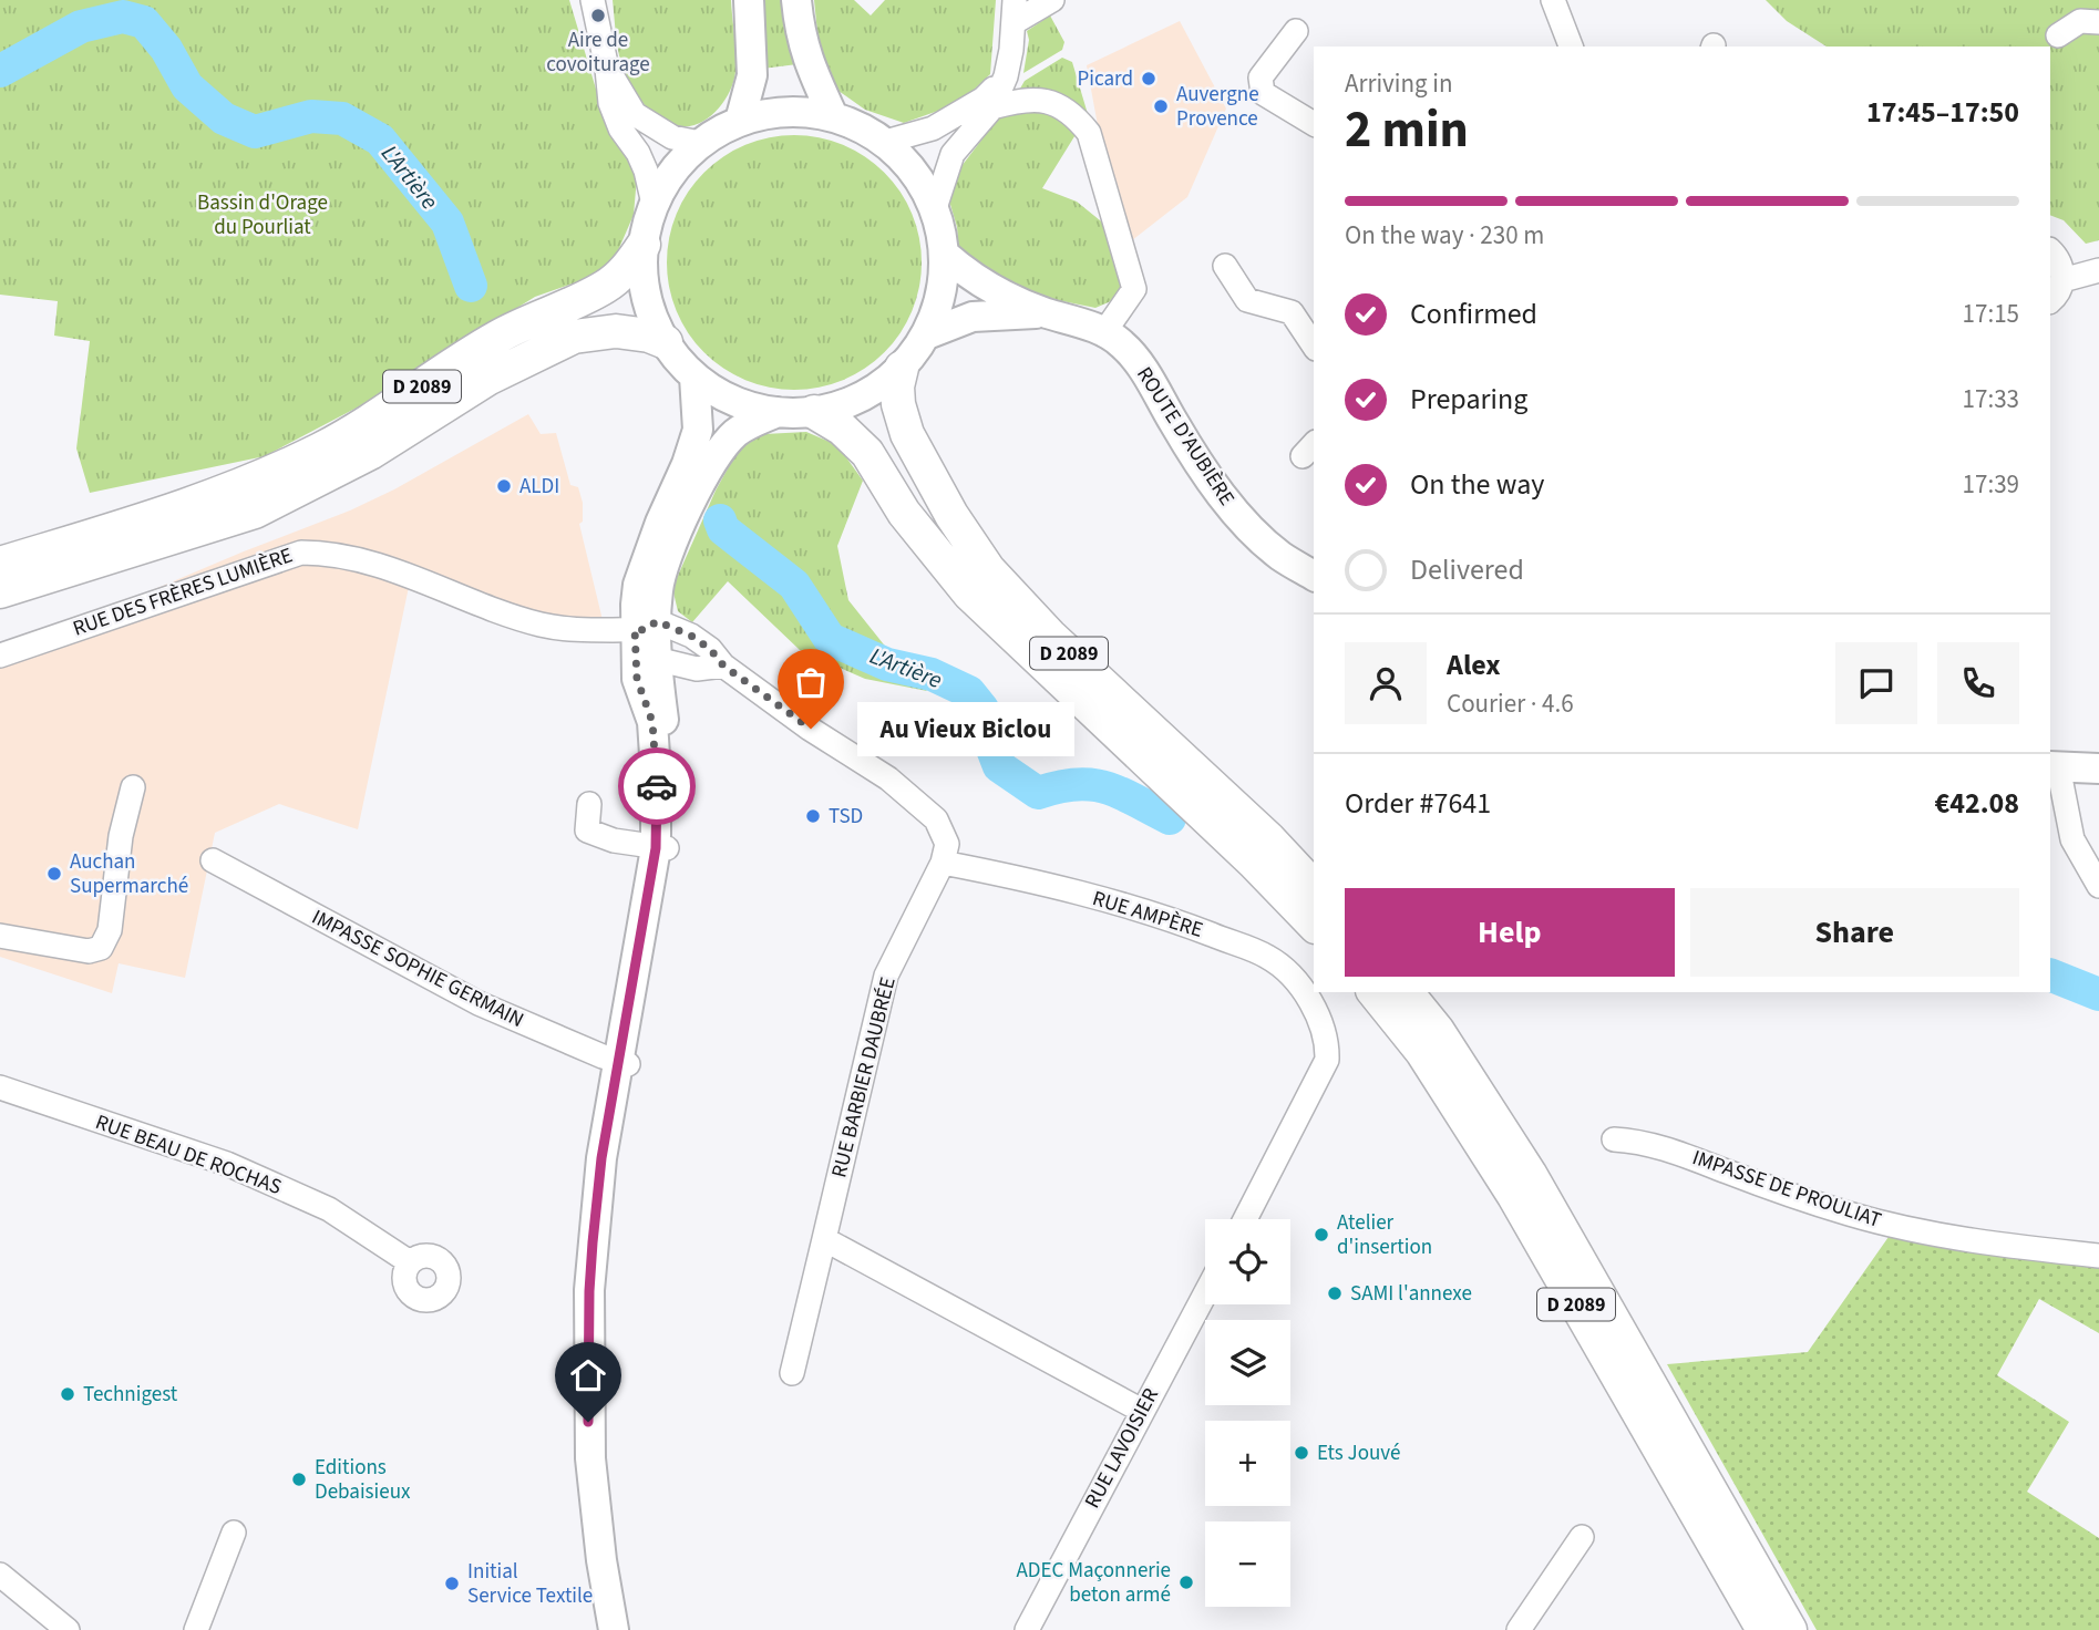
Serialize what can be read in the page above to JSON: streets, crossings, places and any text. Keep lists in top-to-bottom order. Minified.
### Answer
{"streets":{"highway":["D 2089"],"main road":["ROUTE D'AUBIÈRE"],"street":["RUE DES FRÈRES LUMIÈRE","RUE AMPÈRE","IMPASSE SOPHIE GERMAIN","RUE BARBIER DAUBRÉE","RUE BEAU DE ROCHAS","IMPASSE DE PROULIAT","RUE LAVOISIER"]},"crossings":[["RUE AMPÈRE","RUE BARBIER DAUBRÉE"]],"water":["L'Artière"],"parks":["Bassin d'Orage du Pourliat"],"places":["Aire de covoiturage","Picard","Auvergne Provence","ALDI","Au Vieux Biclou","TSD","Auchan Supermarché","Atelier d'insertion","SAMI l'annexe","Technigest","Ets Jouvé","Editions Debaisieux","ADEC Maçonnerie beton armé","Initial Service Textile"],"page":{"heading":["2 min","Arriving in","17:45–17:50"],"panel":["Alex","Courier · 4.6","Order #7641","€42.08"],"bar":"On the way · 230 m","list":[["Confirmed","17:15"],["Preparing","17:33"],["On the way","17:39"],"Delivered"],"bubble":"Au Vieux Biclou","buttons":["Help","Share"],"map_buttons":["+","−"]}}
